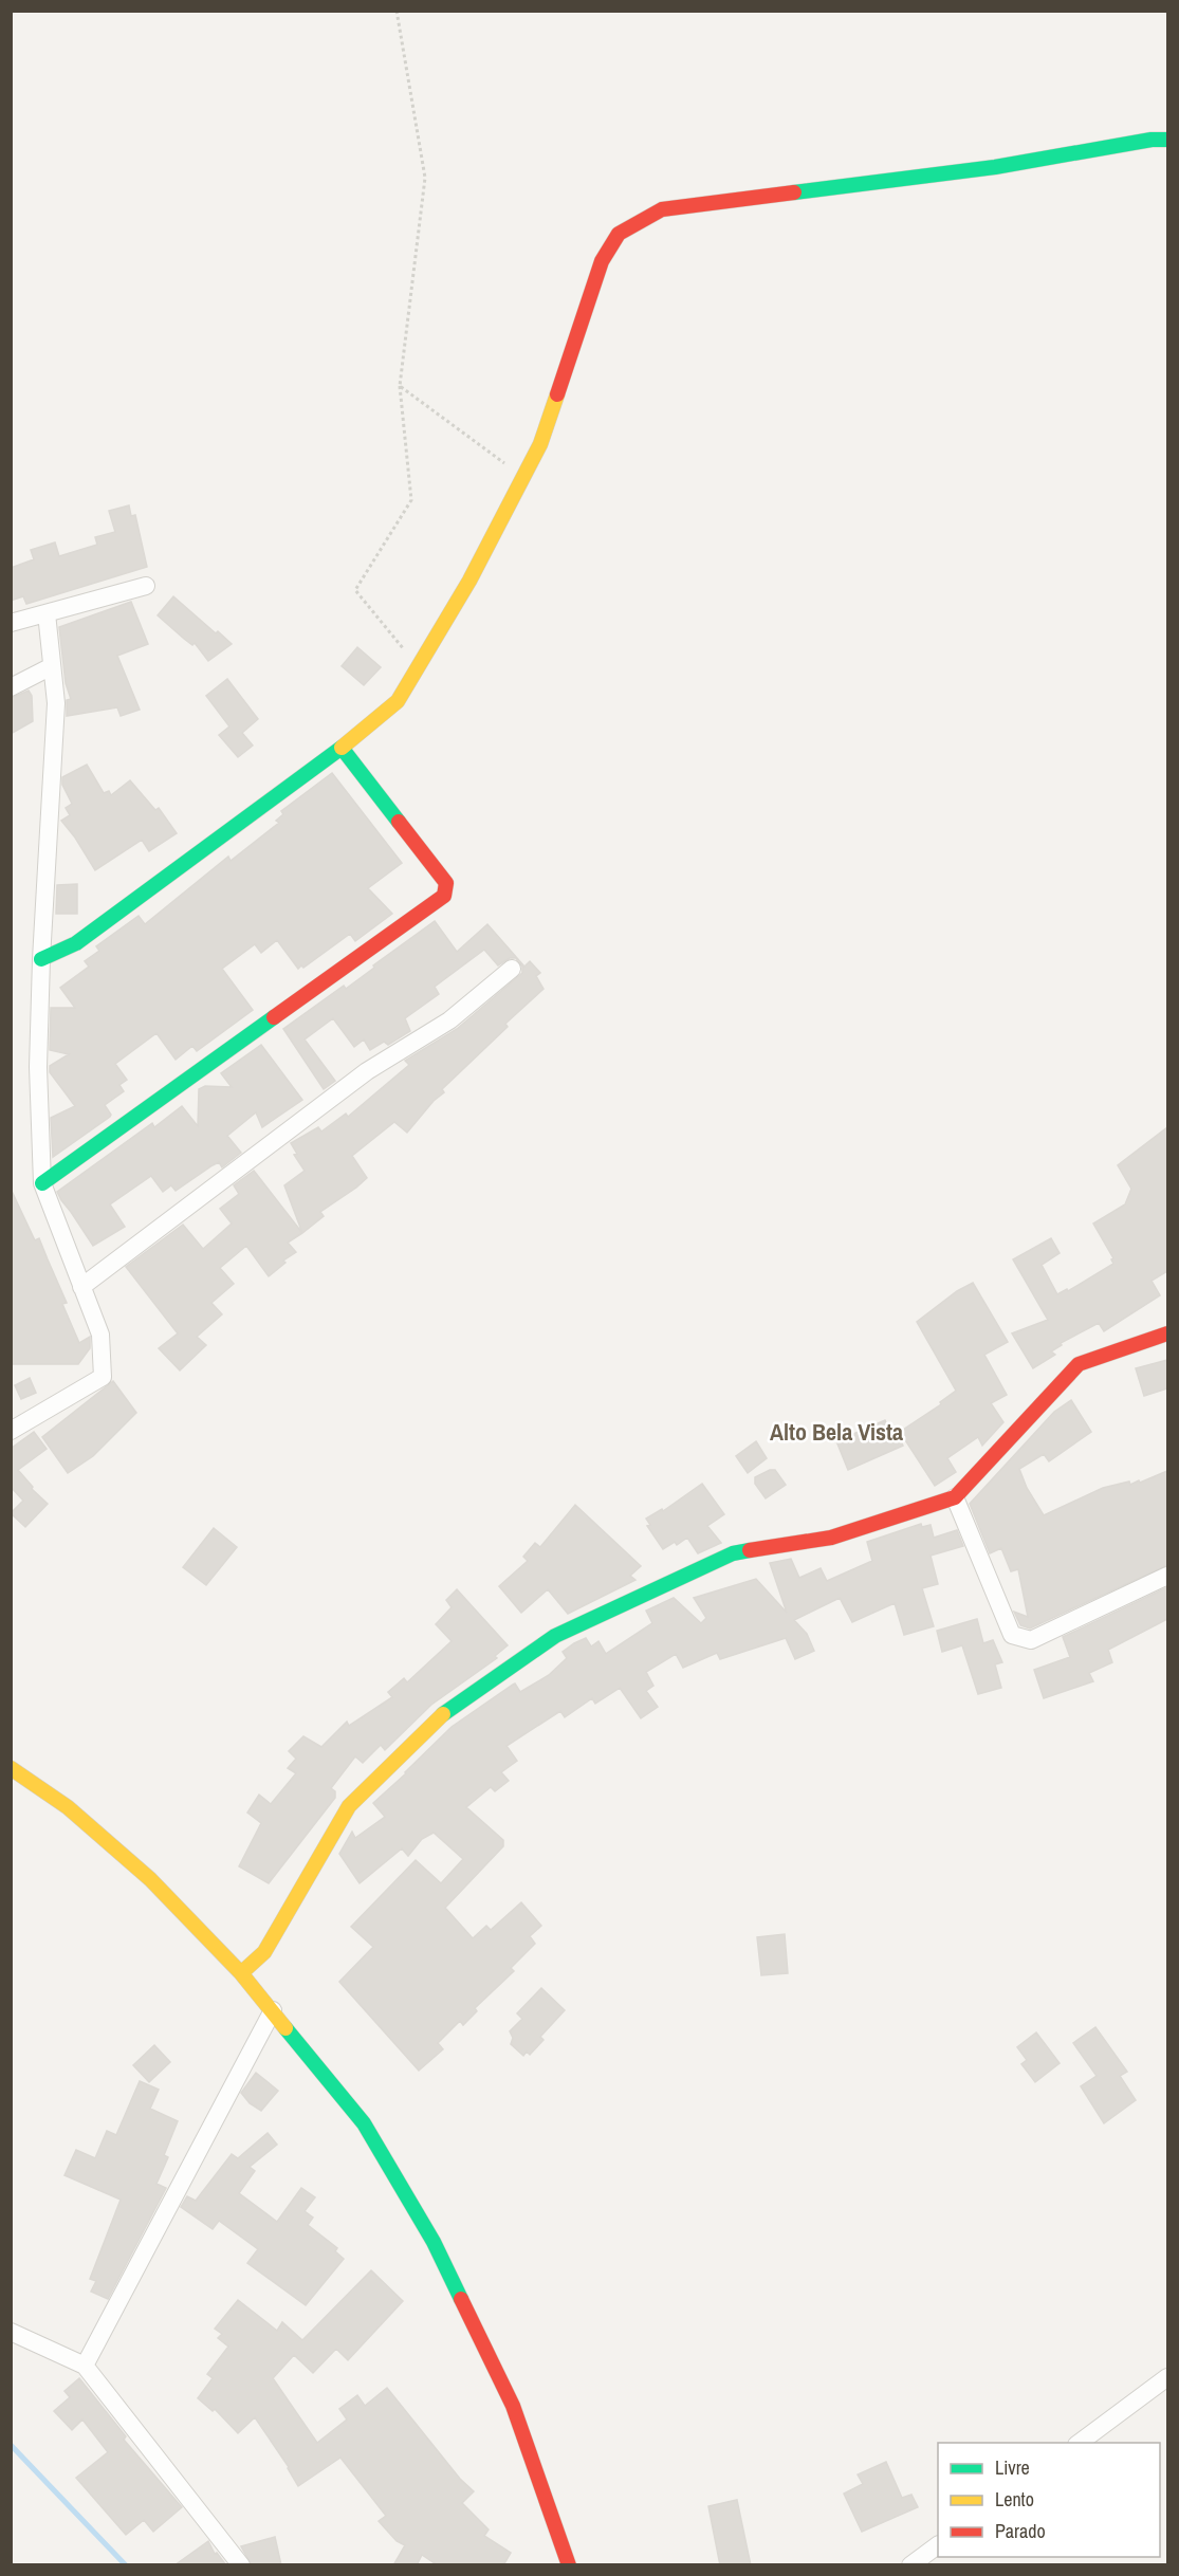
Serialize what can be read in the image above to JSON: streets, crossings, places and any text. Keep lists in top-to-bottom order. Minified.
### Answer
{"districts":["Alto Bela Vista"],"legend":["Livre","Lento","Parado"]}
